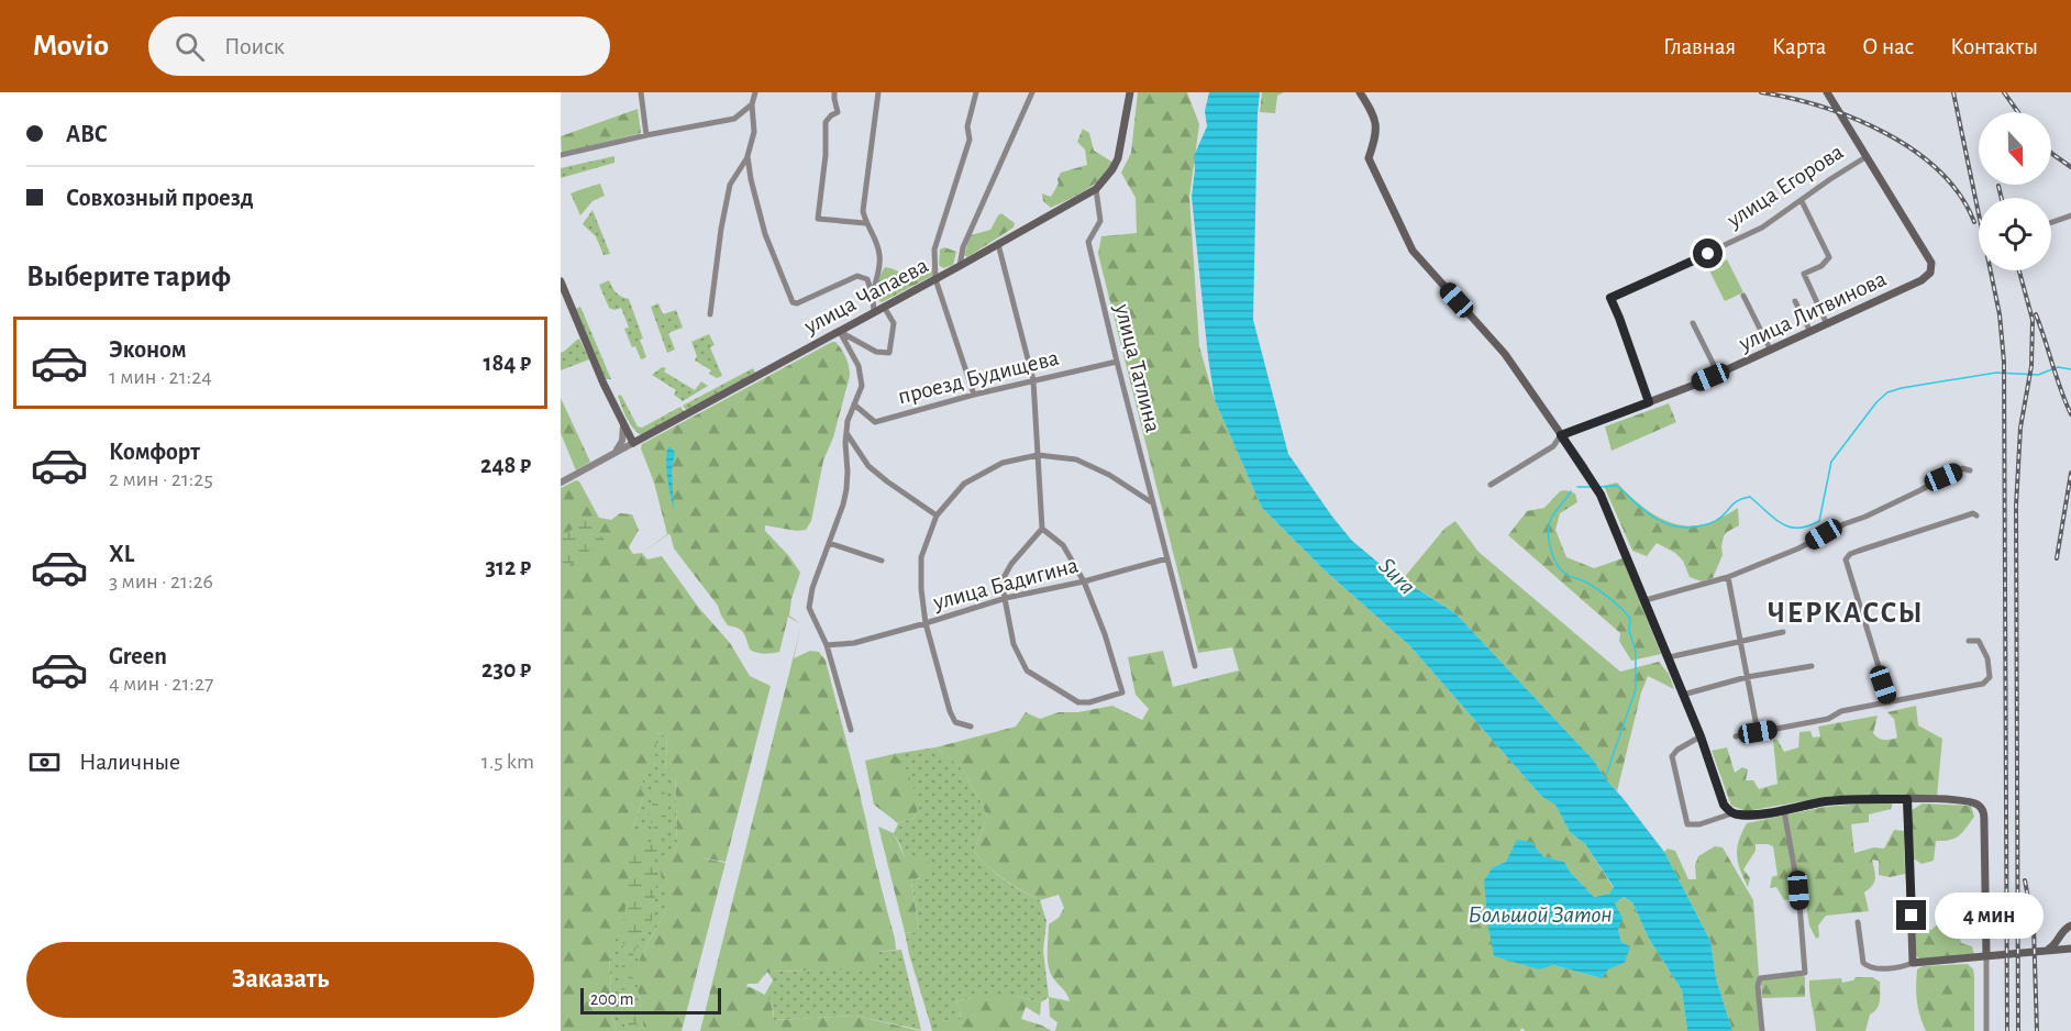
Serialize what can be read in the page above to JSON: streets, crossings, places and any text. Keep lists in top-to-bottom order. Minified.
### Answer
{"streets":{"main road":["улица Чапаева","улица Литвинова"],"street":["улица Егорова","улица Татлина","проезд Будищева","улица Бадигина"]},"crossings":[["улица Егорова","улица Литвинова"],["улица Чапаева","улица Татлина"],["улица Татлина","проезд Будищева"],["улица Татлина","улица Бадигина"]],"districts":["ЧЕРКАССЫ"],"water":["Sura","Большой Затон"],"scale_bar":"200 m","north":"bottom","page":{"header":"Movio","search":"Поиск","nav":["Главная","Карта","О нас","Контакты"],"banner":["ABC","Совхозный проезд"],"heading":"Выберите тариф","list":[{"name":"Эконом","note":"1 мин · 21:24","value":"184 ₽"},{"name":"Комфорт","note":"2 мин · 21:25","value":"248 ₽"},{"name":"XL","note":"3 мин · 21:26","value":"312 ₽"},{"name":"Green","note":"4 мин · 21:27","value":"230 ₽"}],"pay":["Наличные","1.5 km"],"bubble":"4 мин","buttons":"Заказать","scale":"200 m"}}
